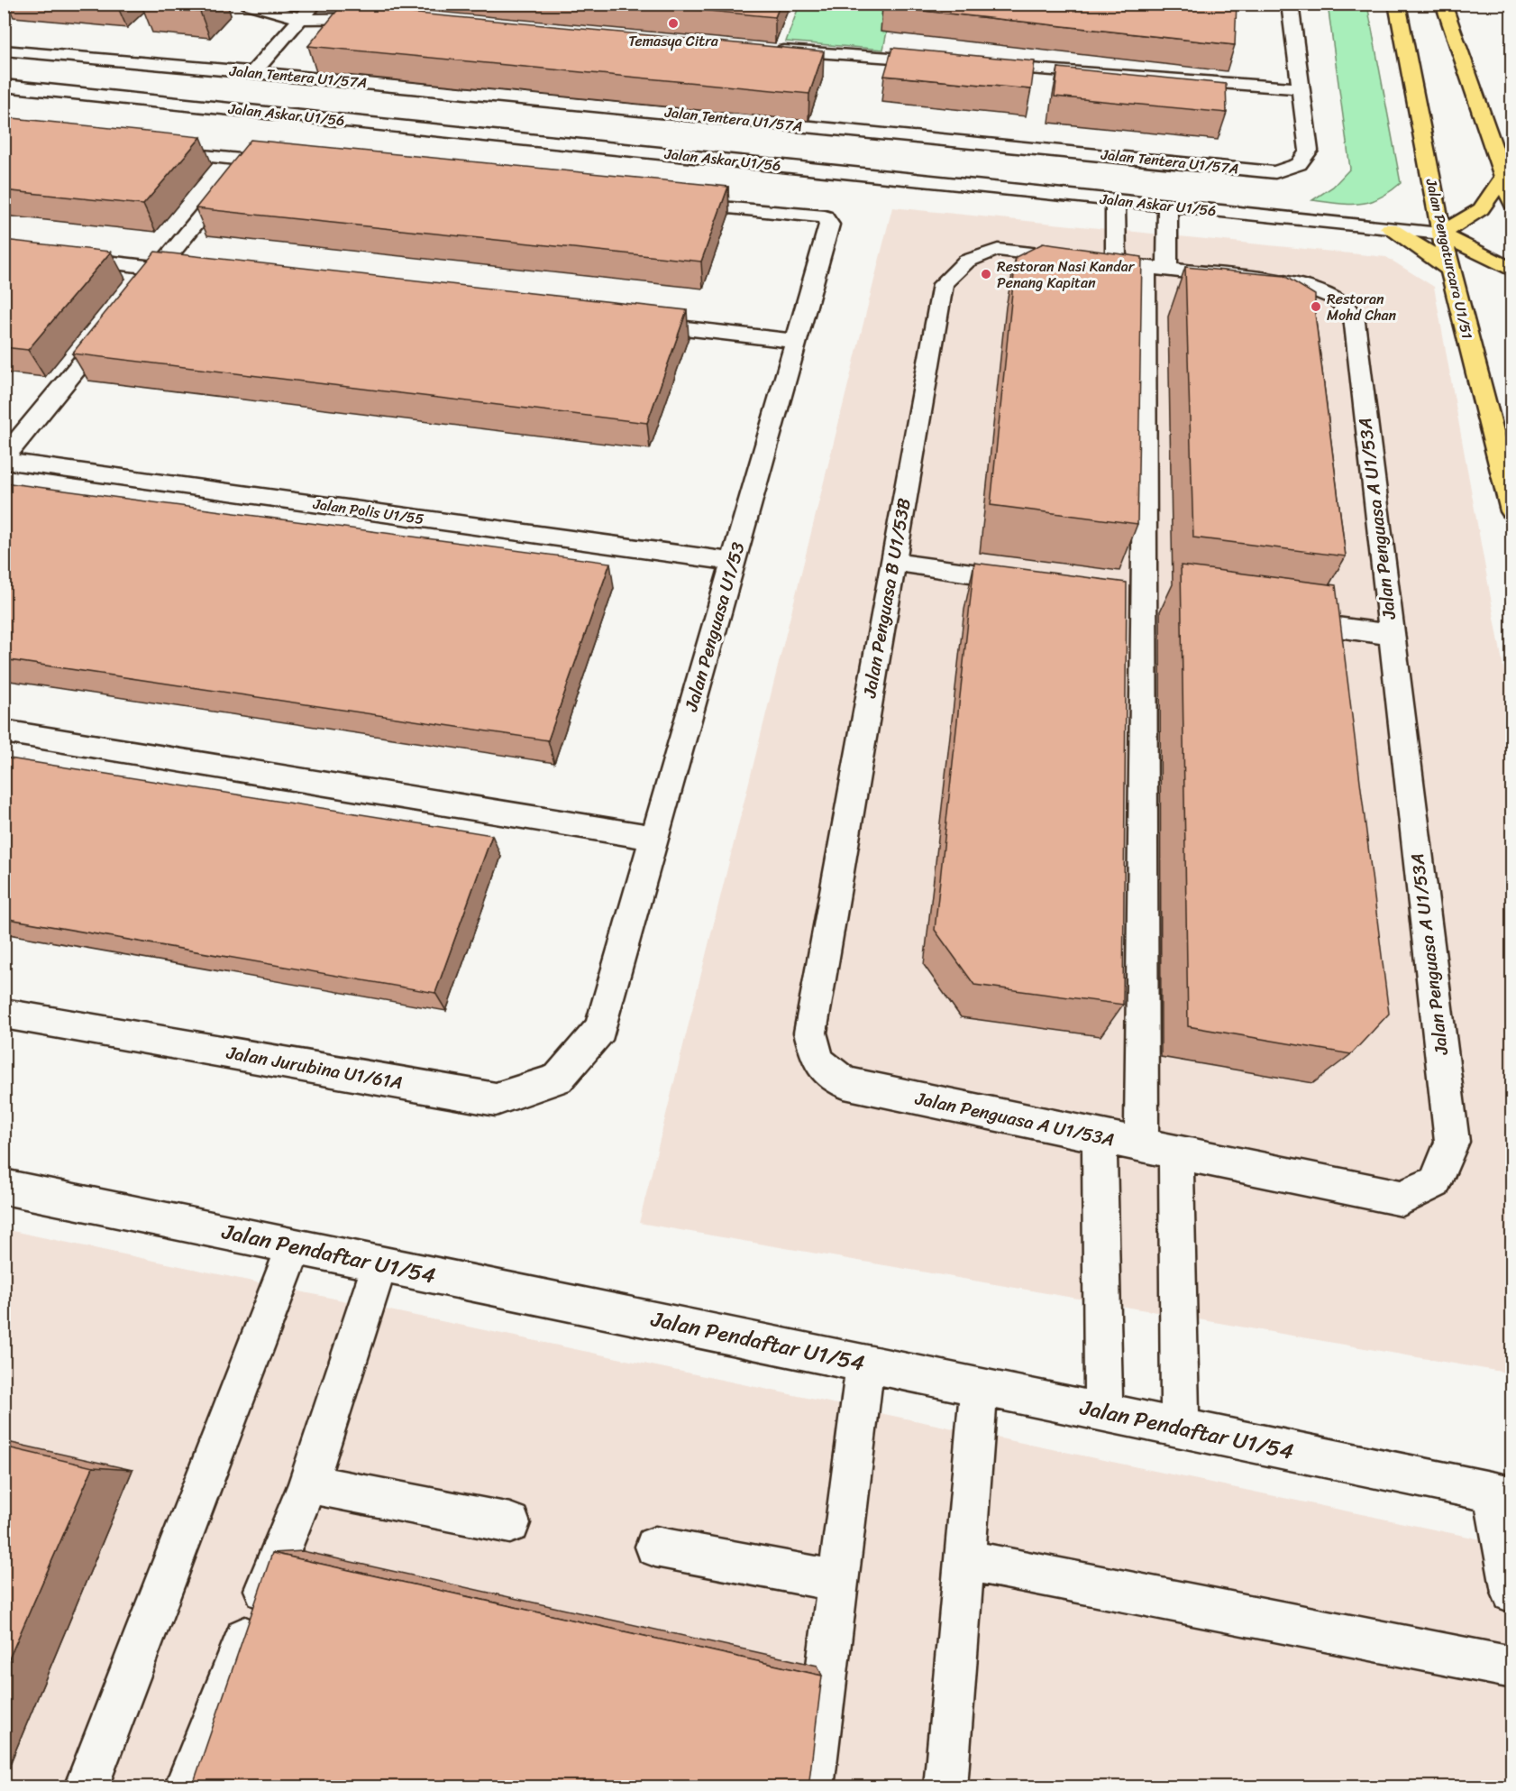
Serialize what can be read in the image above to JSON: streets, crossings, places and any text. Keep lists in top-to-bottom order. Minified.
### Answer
{"streets":{"main road":["Jalan Pengaturcara U1/51"],"street":["Jalan Tentera U1/57A","Jalan Askar U1/56","Jalan Polis U1/55","Jalan Penguasa A U1/53A","Jalan Penguasa B U1/53B","Jalan Penguasa U1/53","Jalan Jurubina U1/61A","Jalan Pendaftar U1/54"]},"crossings":[["Jalan Askar U1/56","Jalan Pengaturcara U1/51"],["Jalan Polis U1/55","Jalan Penguasa U1/53"],["Jalan Penguasa A U1/53A","Jalan Penguasa B U1/53B"],["Jalan Penguasa U1/53","Jalan Jurubina U1/61A"]],"places":["Temasya Citra","Restoran Nasi Kandar Penang Kapitan","Restoran Mohd Chan"]}
